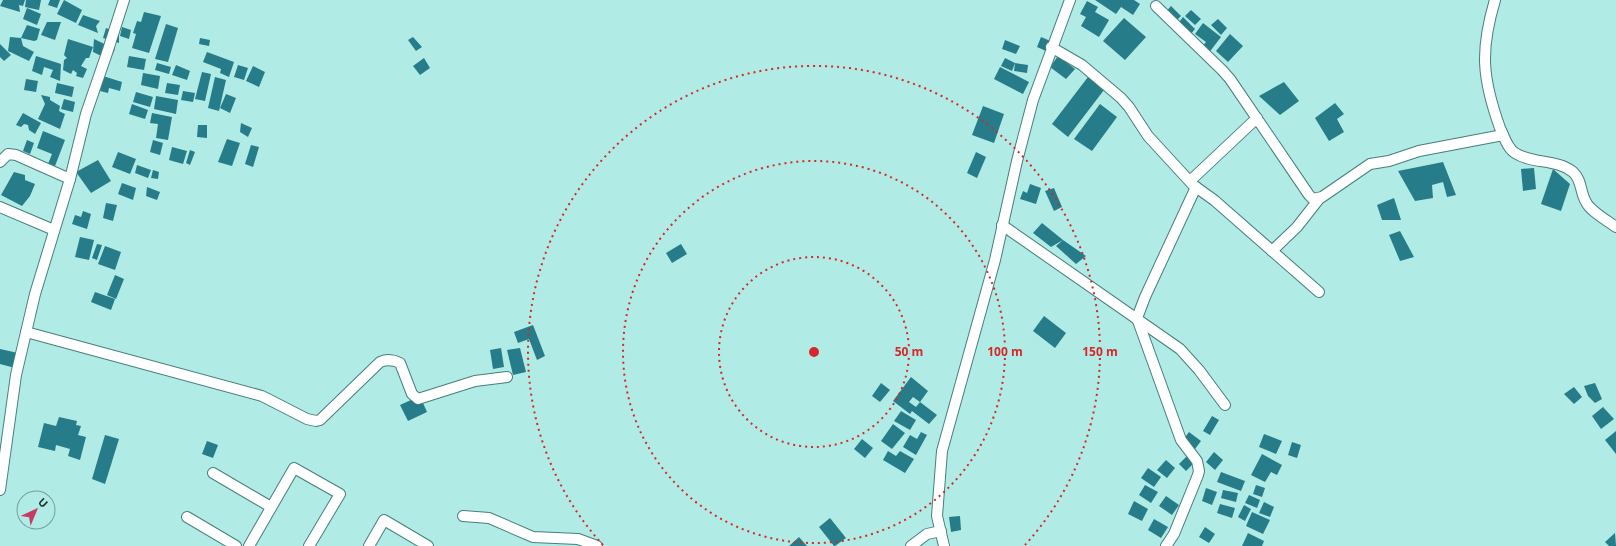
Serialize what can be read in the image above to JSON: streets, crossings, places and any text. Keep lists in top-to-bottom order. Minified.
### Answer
{"north":"top right","rings":["50 m","100 m","150 m"]}
